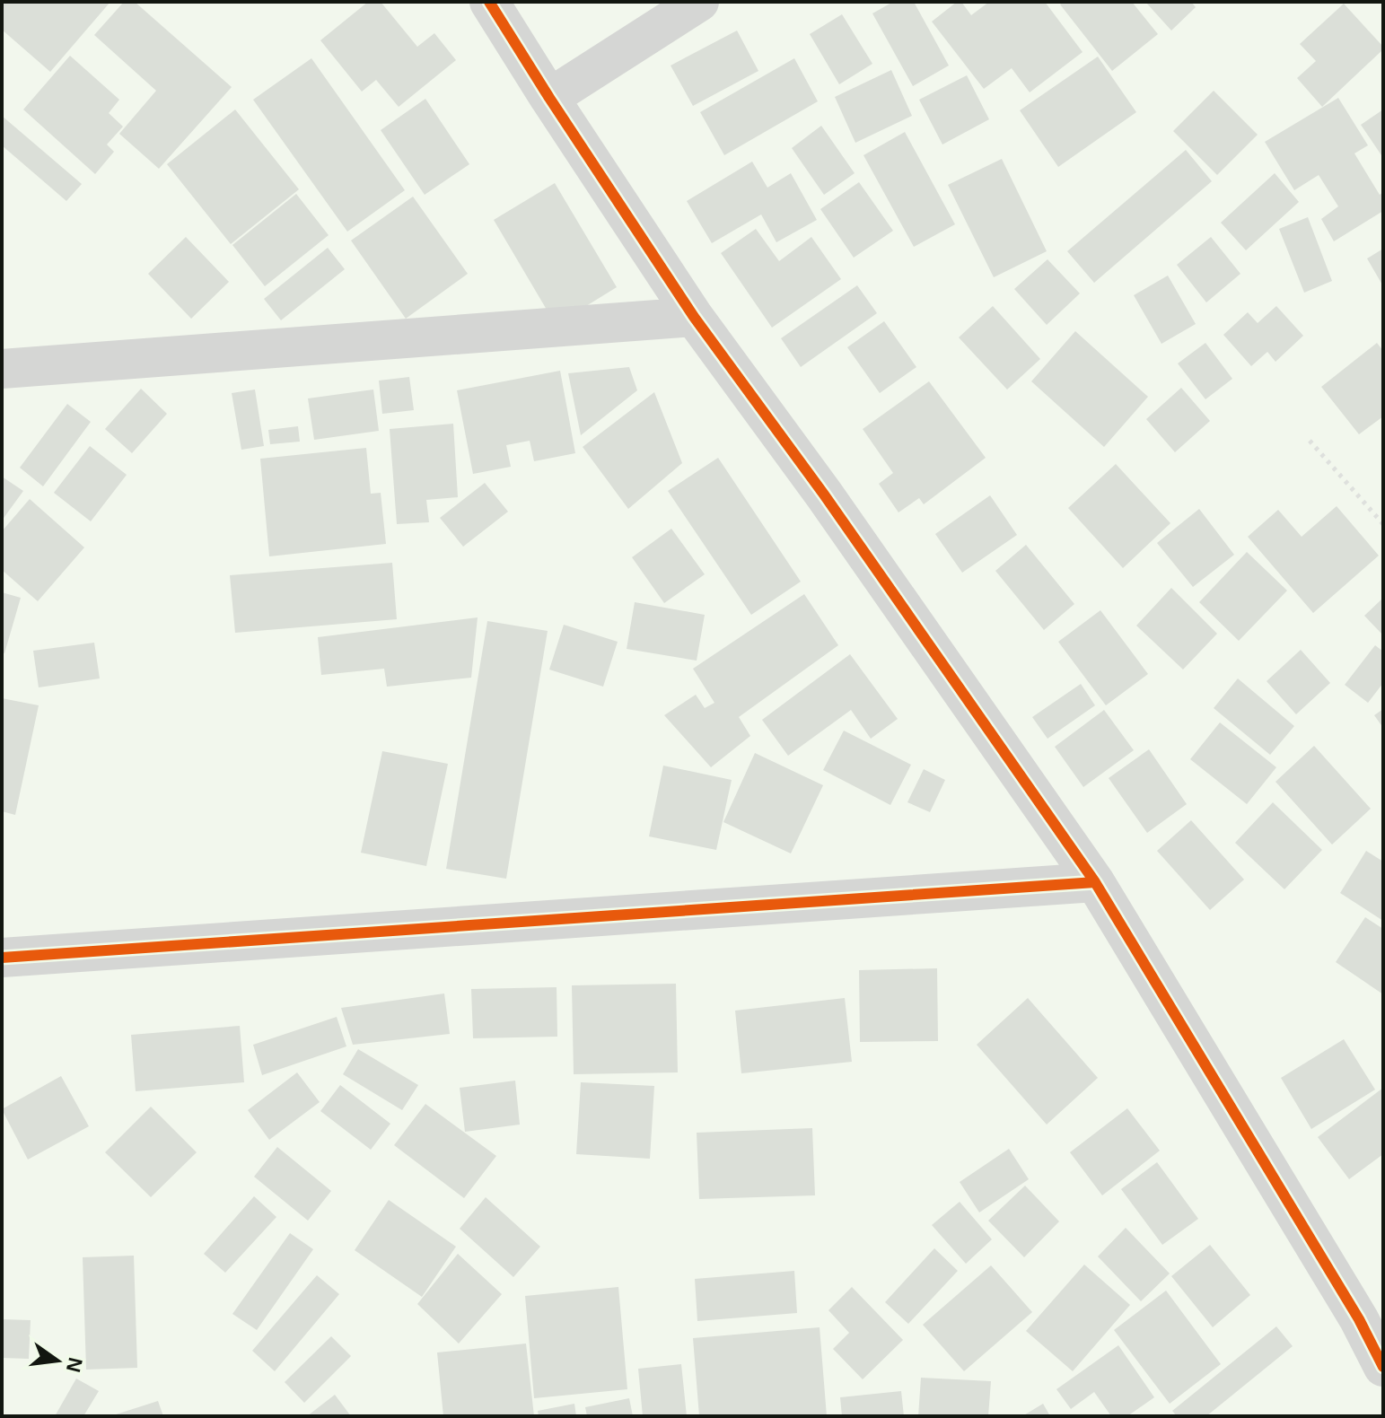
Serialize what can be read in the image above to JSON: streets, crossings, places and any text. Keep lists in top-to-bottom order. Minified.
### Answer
{"north":"right"}
